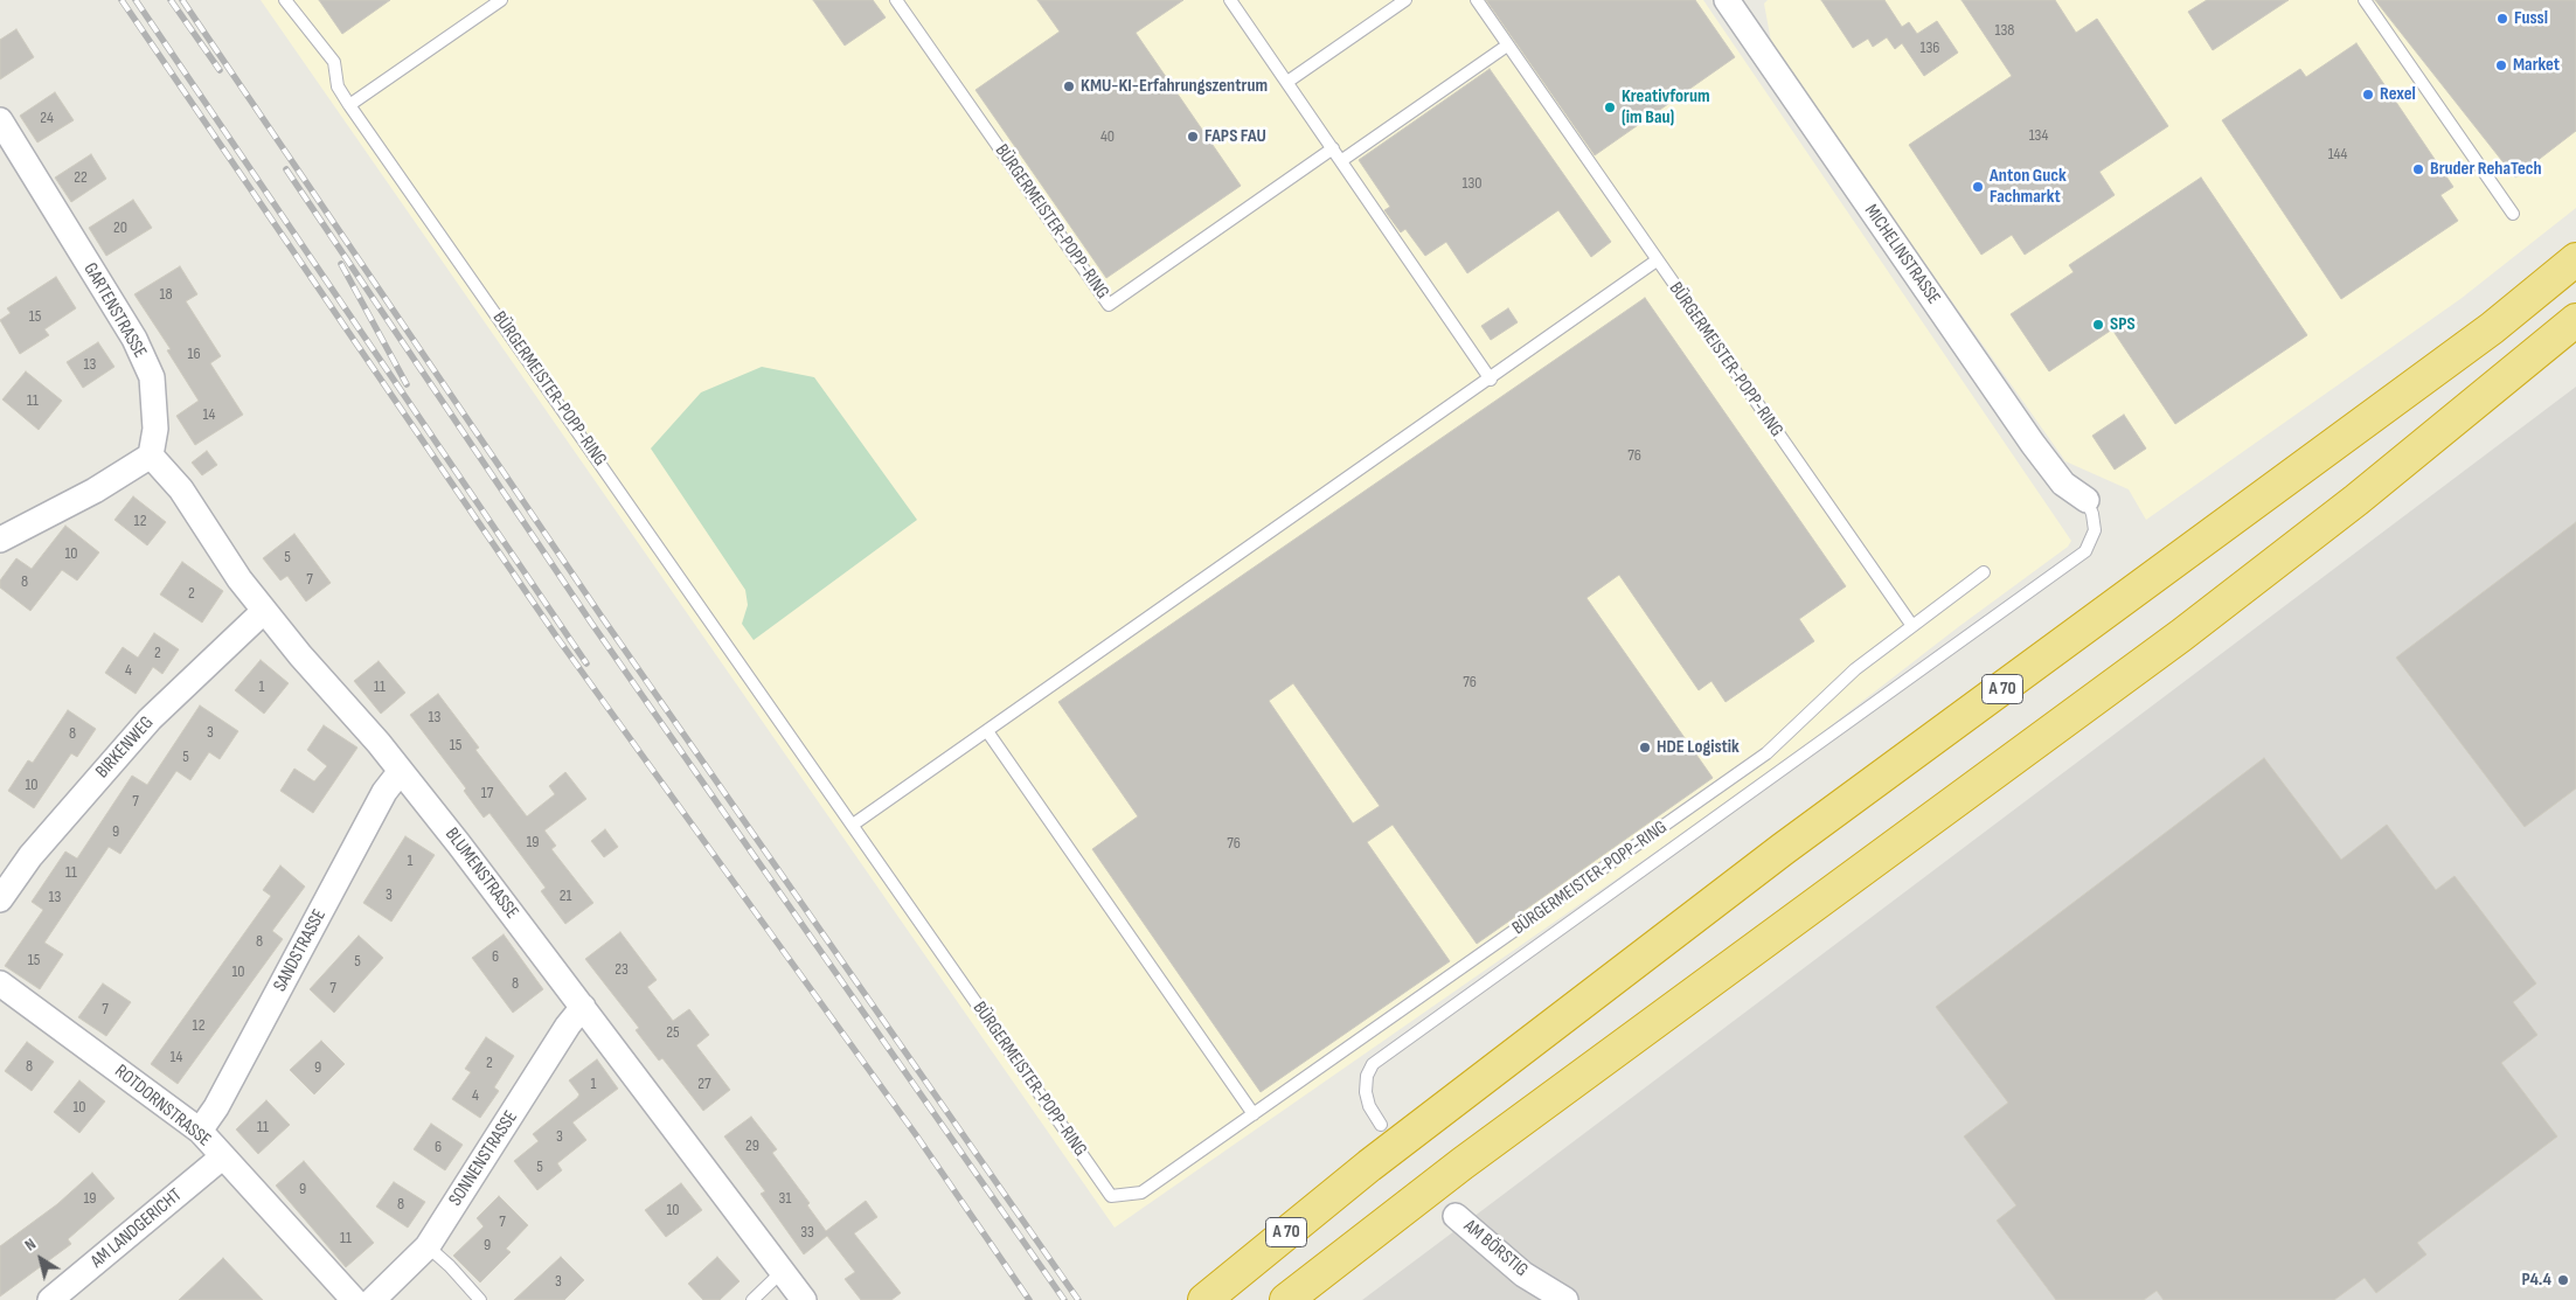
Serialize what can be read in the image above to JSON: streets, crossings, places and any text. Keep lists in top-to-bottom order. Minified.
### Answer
{"streets":{"highway":["A 70"],"street":["MICHELINSTRASSE","GARTENSTRASSE","BIRKENWEG","BLUMENSTRASSE","SANDSTRASSE","ROTDORNSTRASSE","SONNENSTRASSE","AM LANDGERICHT","AM BÖRSTIG"],"lane":["BÜRGERMEISTER-POPP-RING"]},"crossings":[["GARTENSTRASSE","BLUMENSTRASSE"],["BIRKENWEG","BLUMENSTRASSE"],["BLUMENSTRASSE","SANDSTRASSE"],["BLUMENSTRASSE","SONNENSTRASSE"],["SANDSTRASSE","ROTDORNSTRASSE"],["ROTDORNSTRASSE","AM LANDGERICHT"]],"places":["Fussl","Market","KMU-KI-Erfahrungszentrum","Rexel","Kreativforum (im Bau)","FAPS FAU","Bruder RehaTech","Anton Guck Fachmarkt","SPS","HDE Logistik","P4.4"],"house_numbers":["138","136","24","134","40","144","22","130","20","18","15","16","13","11","14","76","12","10","5","7","8","2","2","4","76","1","11","13","3","8","15","5","10","17","7","9","19","76","1","11","3","21","13","8","6","15","5","23","10","8","7","7","12","25","14","2","8","9","1","27","4","10","11","3","29","6","5","9","19","31","8","10","7","33","11","9","3"],"north":"top left"}
